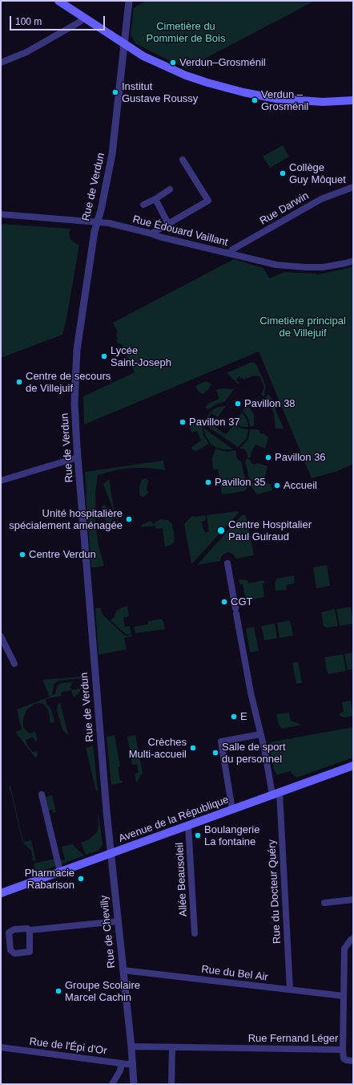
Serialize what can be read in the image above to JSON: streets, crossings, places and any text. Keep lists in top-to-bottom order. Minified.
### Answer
{"streets":{"main road":["Avenue de la République"],"street":["Rue de Verdun","Rue Darwin","Rue Édouard Vaillant","Allée Beausoleil","Rue du Docteur Quéry","Rue de Chevilly","Rue du Bel Air","Rue Fernand Léger","Rue de l'Épi d'Or"]},"crossings":[["Rue de Verdun","Rue Édouard Vaillant"],["Rue de Verdun","Avenue de la République"],["Rue de Verdun","Rue de Chevilly"],["Rue Darwin","Rue Édouard Vaillant"],["Avenue de la République","Allée Beausoleil"],["Avenue de la République","Rue du Docteur Quéry"],["Avenue de la République","Rue de Chevilly"],["Rue du Docteur Quéry","Rue du Bel Air"],["Rue de Chevilly","Rue du Bel Air"],["Rue de Chevilly","Rue Fernand Léger"],["Rue de Chevilly","Rue de l'Épi d'Or"],["Rue du Bel Air","Rue Fernand Léger"]],"parks":["Cimetière du Pommier de Bois","Cimetière principal de Villejuif"],"places":["Verdun–Grosménil","Institut Gustave Roussy","Verdun – Grosménil","Collège Guy Môquet","Lycée Saint-Joseph","Centre de secours de Villejuif","Pavillon 38","Pavillon 37","Pavillon 36","Pavillon 35","Accueil","Unité hospitalière spécialement aménagée","Centre Hospitalier Paul Guiraud","Centre Verdun","CGT","E","Crèches Multi-accueil","Salle de sport du personnel","Boulangerie La fontaine","Pharmacie Rabarison","Groupe Scolaire Marcel Cachin"],"scale_bar":"100 m"}
